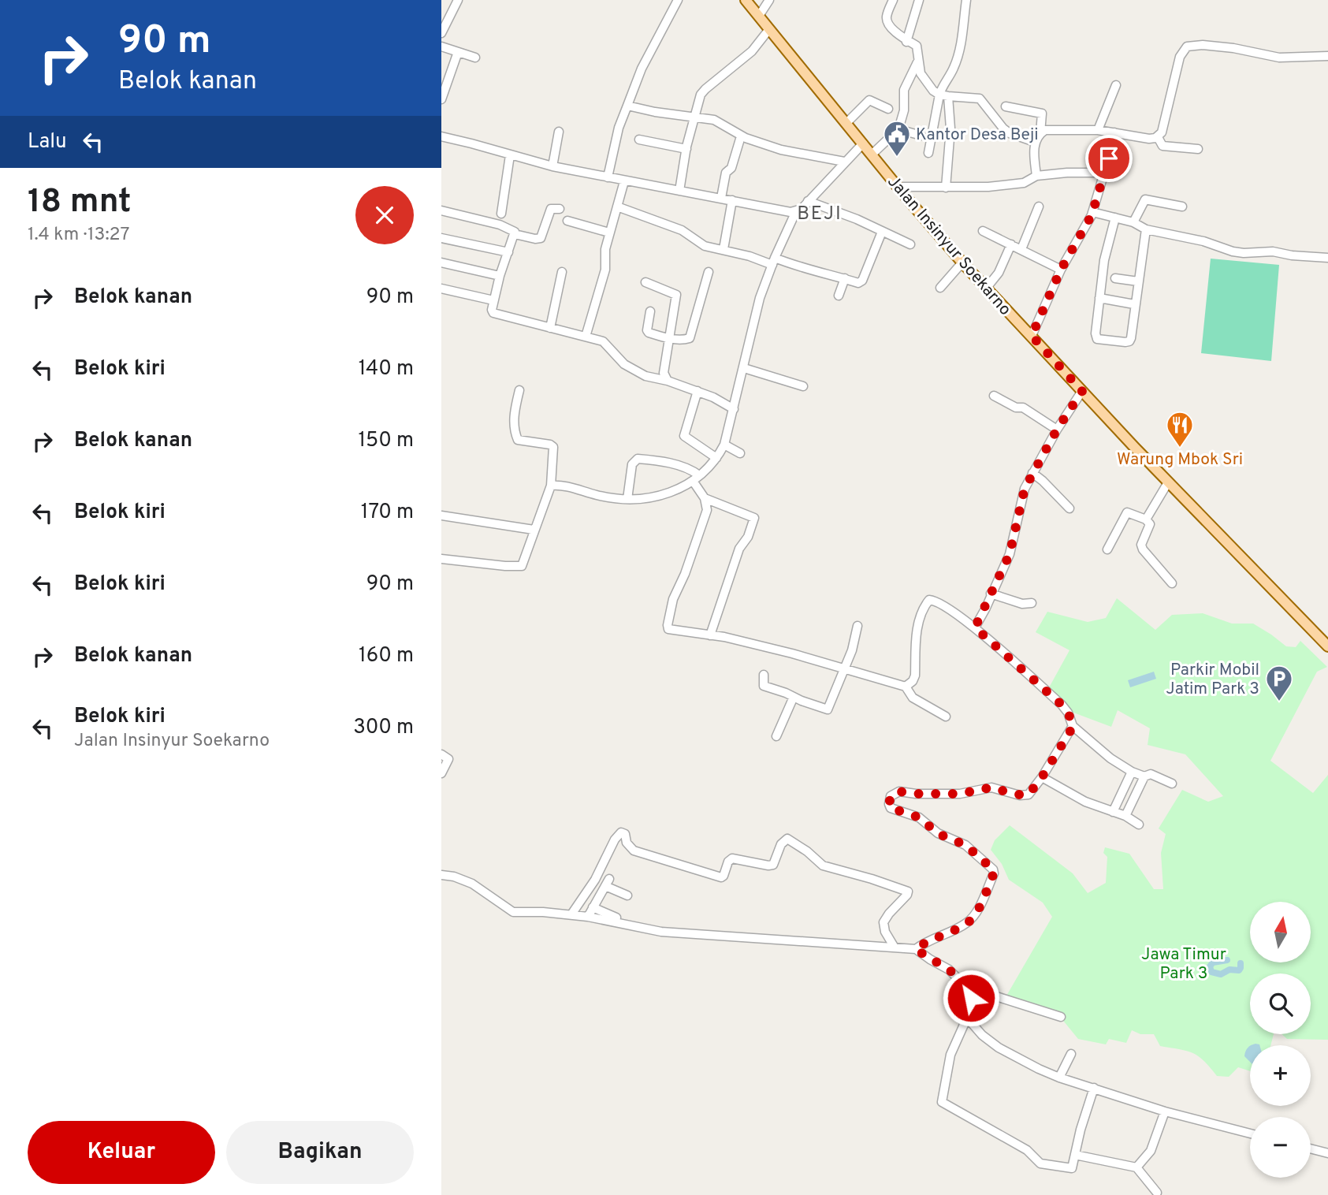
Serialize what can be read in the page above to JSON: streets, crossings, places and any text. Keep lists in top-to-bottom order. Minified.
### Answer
{"streets":{"main road":["Jalan Insinyur Soekarno"]},"districts":["BEJI"],"parks":["Jawa Timur Park 3"],"places":{"public building":["Kantor Desa Beji"],"restaurant":["Warung Mbok Sri"],"parking":["Parkir Mobil Jatim Park 3"]},"north":"top","page":{"turn":["90 m","Belok kanan"],"then":"Lalu","heading":["18 mnt","1.4 km · 13:27"],"list":[{"name":"Belok kanan","value":"90 m"},{"name":"Belok kiri","value":"140 m"},{"name":"Belok kanan","value":"150 m"},{"name":"Belok kiri","value":"170 m"},{"name":"Belok kiri","value":"90 m"},{"name":"Belok kanan","value":"160 m"},{"name":"Belok kiri","note":"Jalan Insinyur Soekarno","value":"300 m"}],"map_buttons":["+","−"],"buttons":["Keluar","Bagikan"]}}
